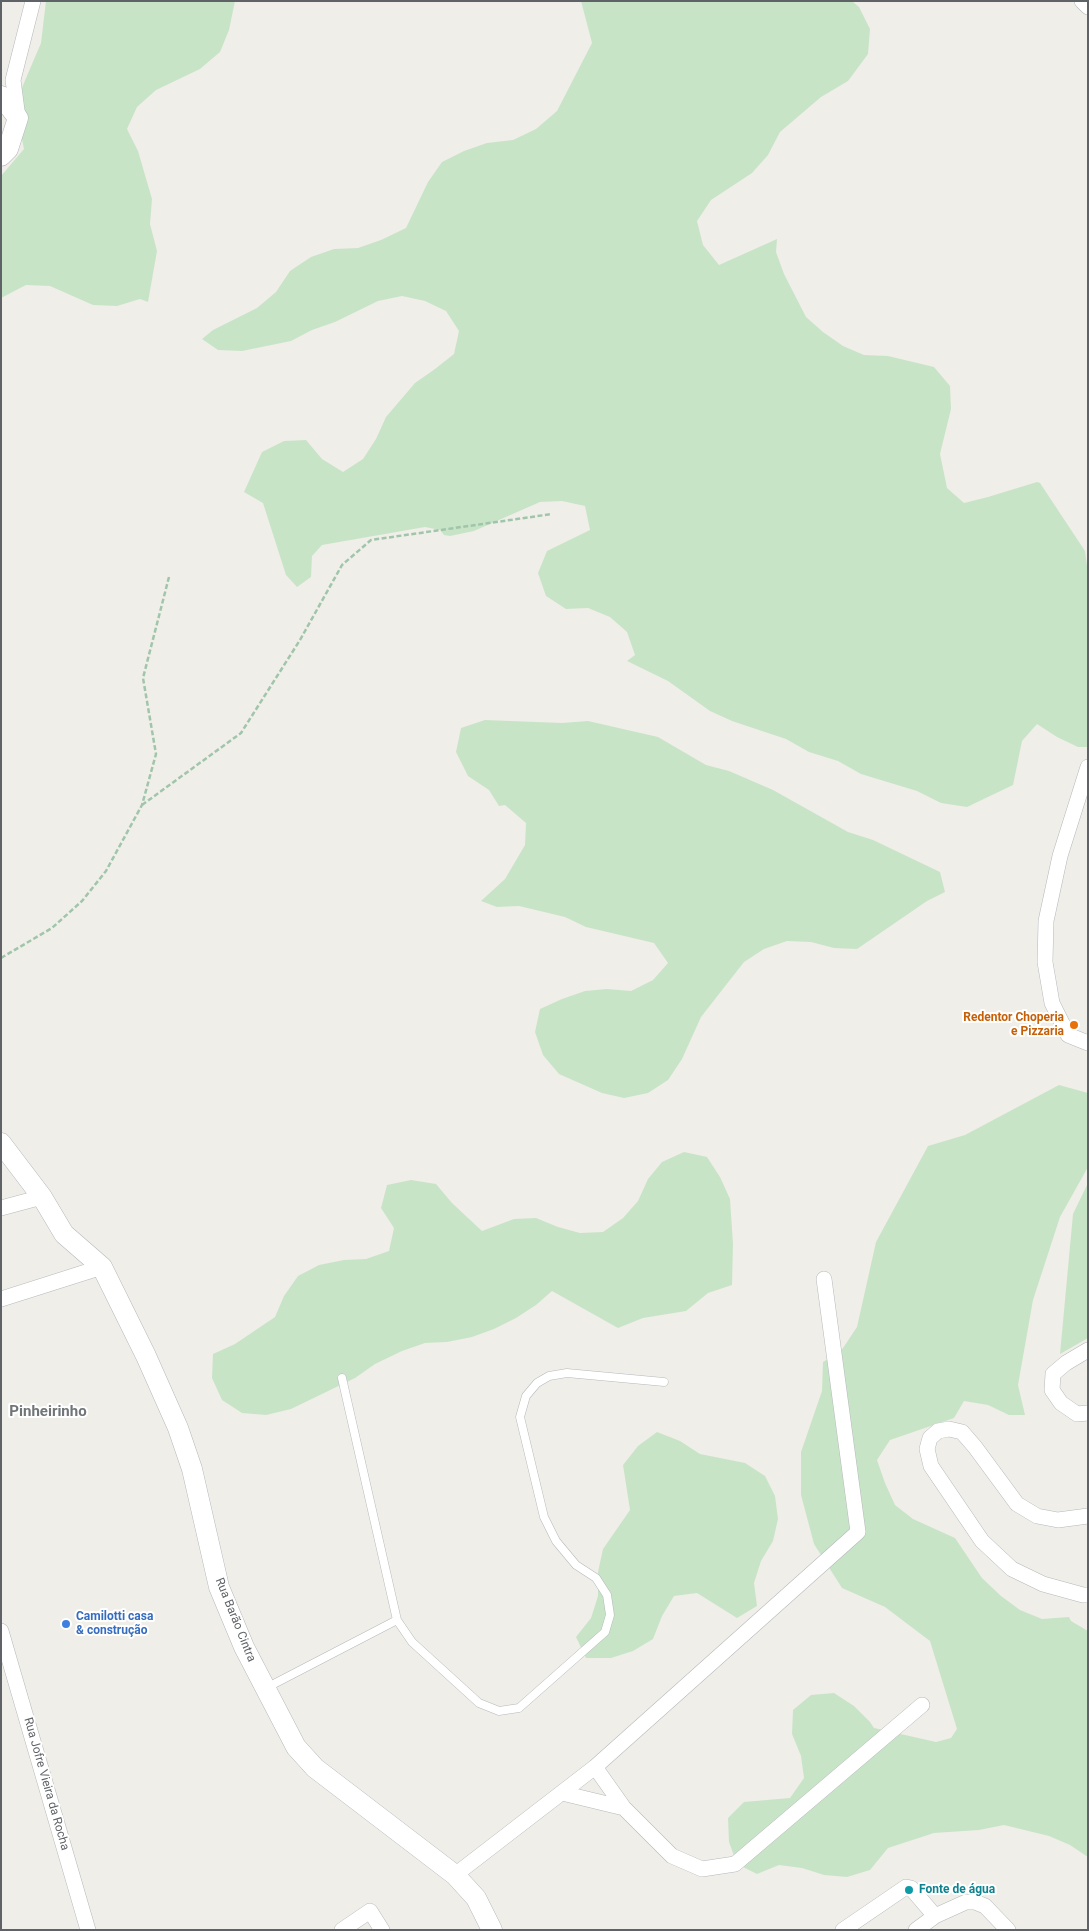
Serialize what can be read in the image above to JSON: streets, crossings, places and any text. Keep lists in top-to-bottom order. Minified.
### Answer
{"streets":{"street":["Rua Barão Cintra","Rua Jofre Vieira da Rocha"]},"districts":["Pinheirinho"],"places":["Redentor Choperia e Pizzaria","Camilotti casa & construção","Fonte de água"]}
